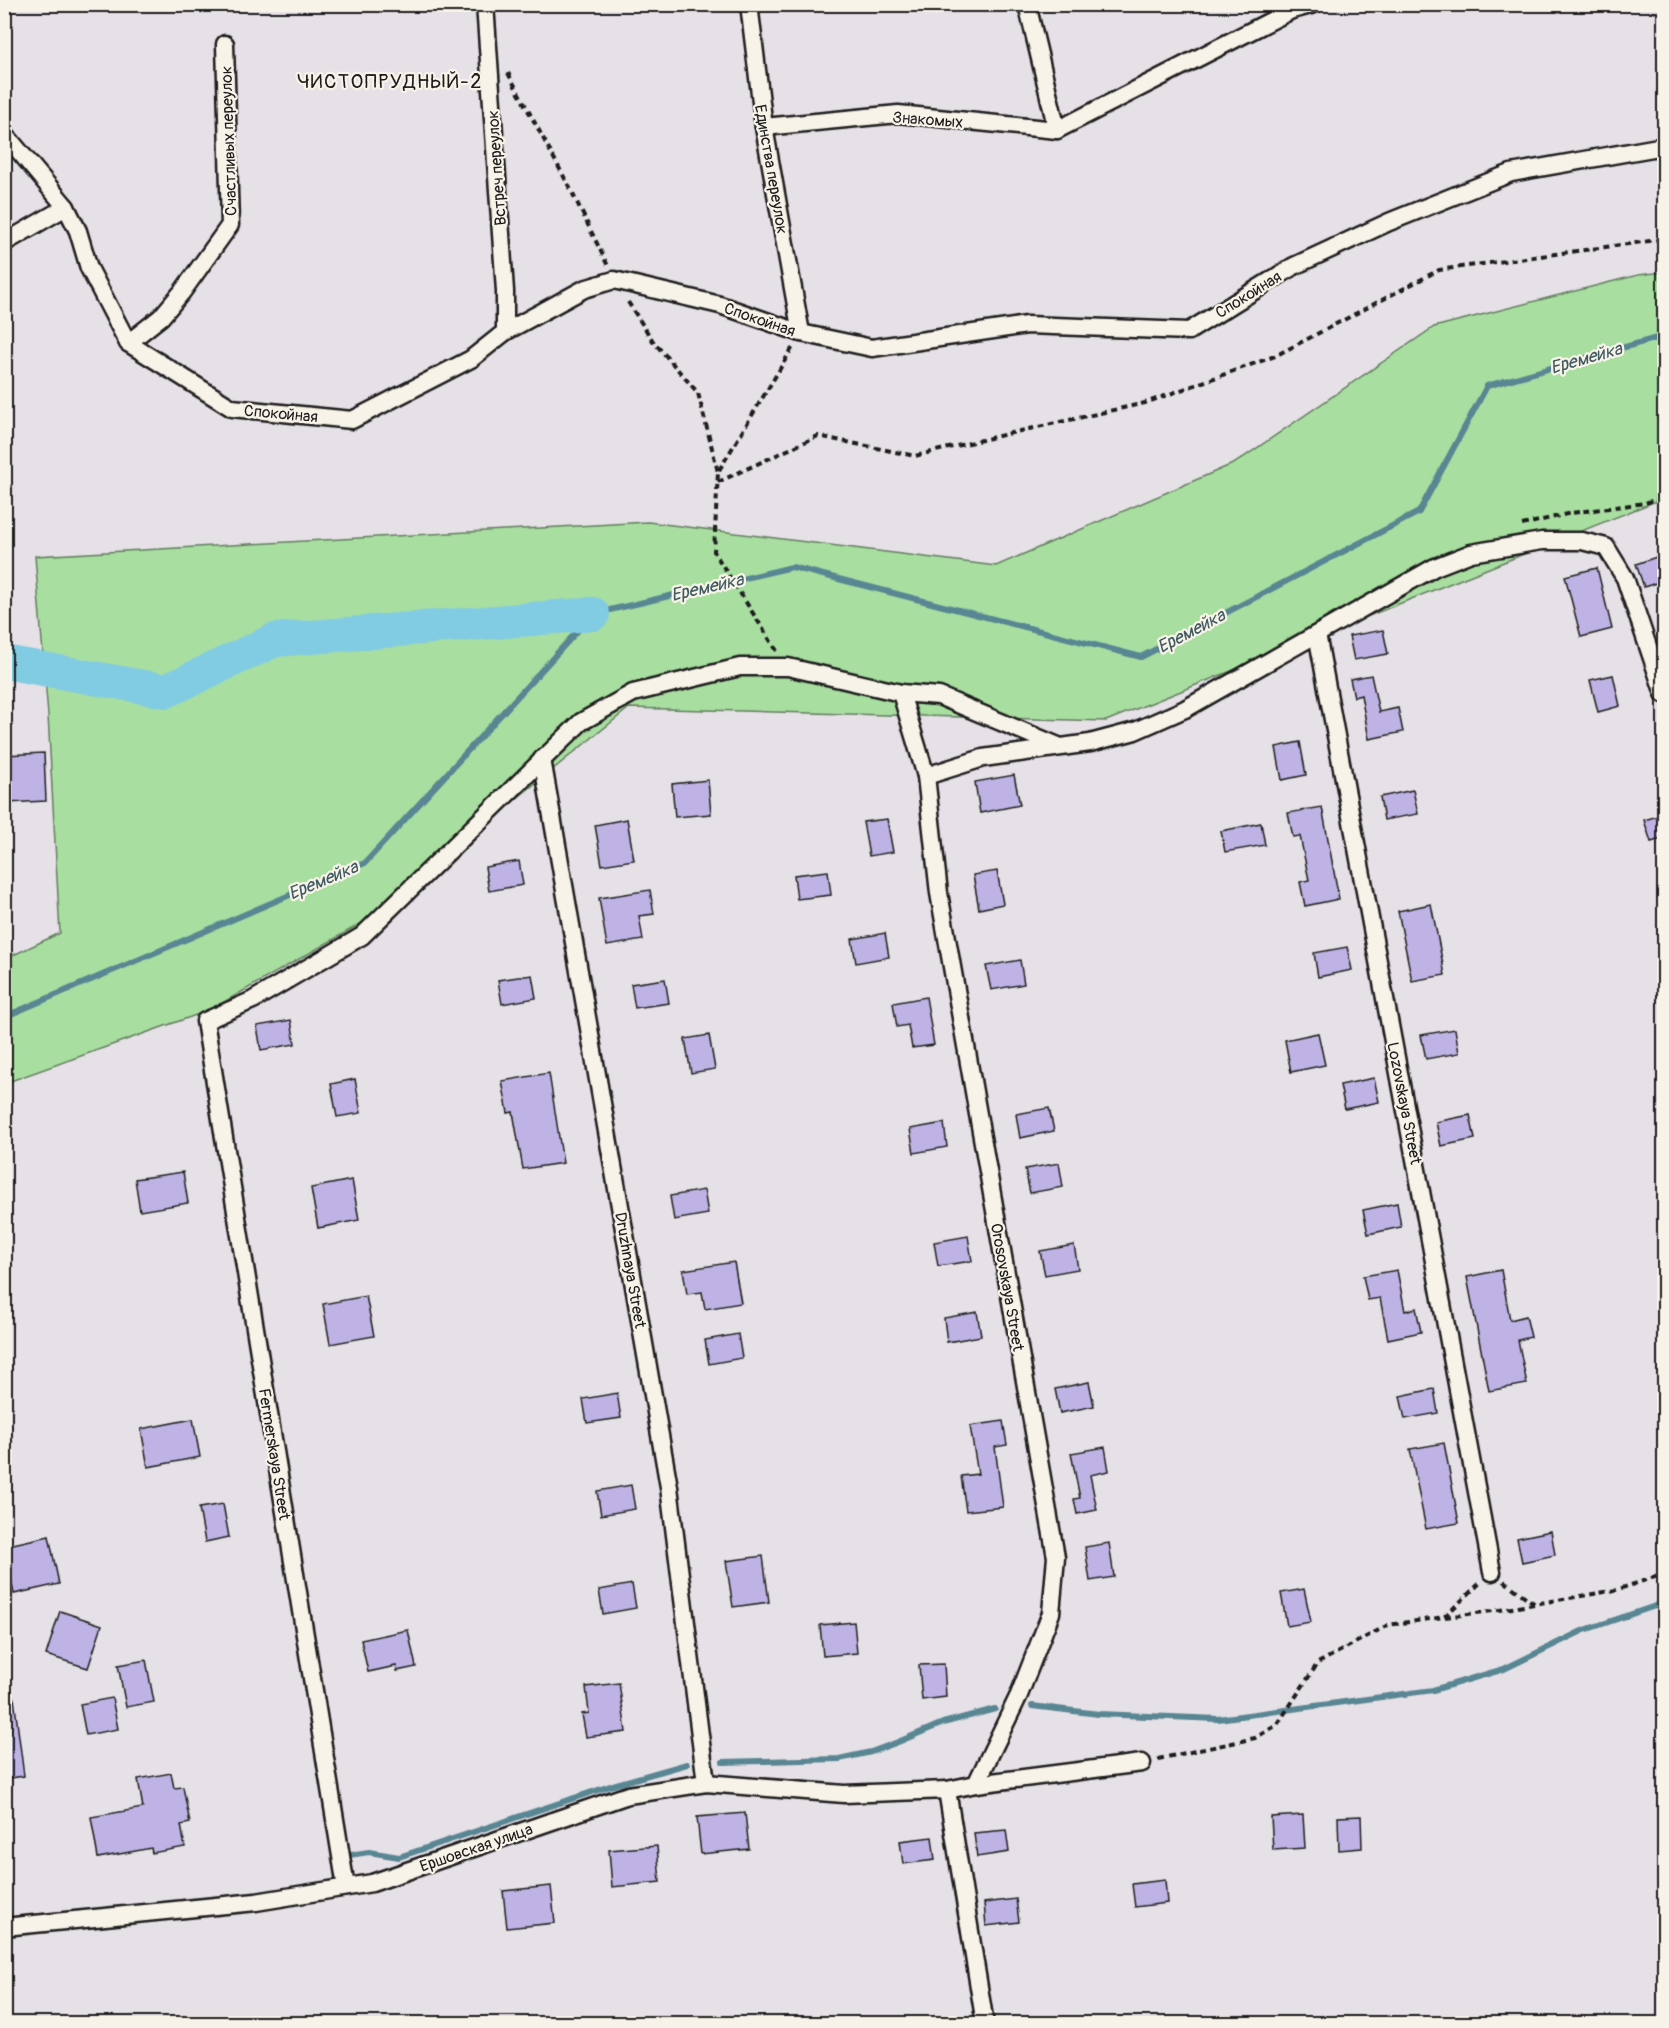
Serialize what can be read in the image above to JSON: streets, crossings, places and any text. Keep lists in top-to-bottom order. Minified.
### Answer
{"streets":{"street":["Знакомых","Счастливых переулок","Встреч переулок","Единства переулок","Спокойная","Lozovskaya Street","Druzhnaya Street","Orosovskaya Street","Fermerskaya Street","Ершовская улица"]},"crossings":[["Знакомых","Единства переулок"],["Счастливых переулок","Спокойная"],["Встреч переулок","Спокойная"],["Единства переулок","Спокойная"],["Druzhnaya Street","Fermerskaya Street"],["Druzhnaya Street","Ершовская улица"],["Orosovskaya Street","Ершовская улица"],["Fermerskaya Street","Ершовская улица"]],"districts":["ЧИСТОПРУДНЫЙ-2"],"water":["Еремейка"]}
